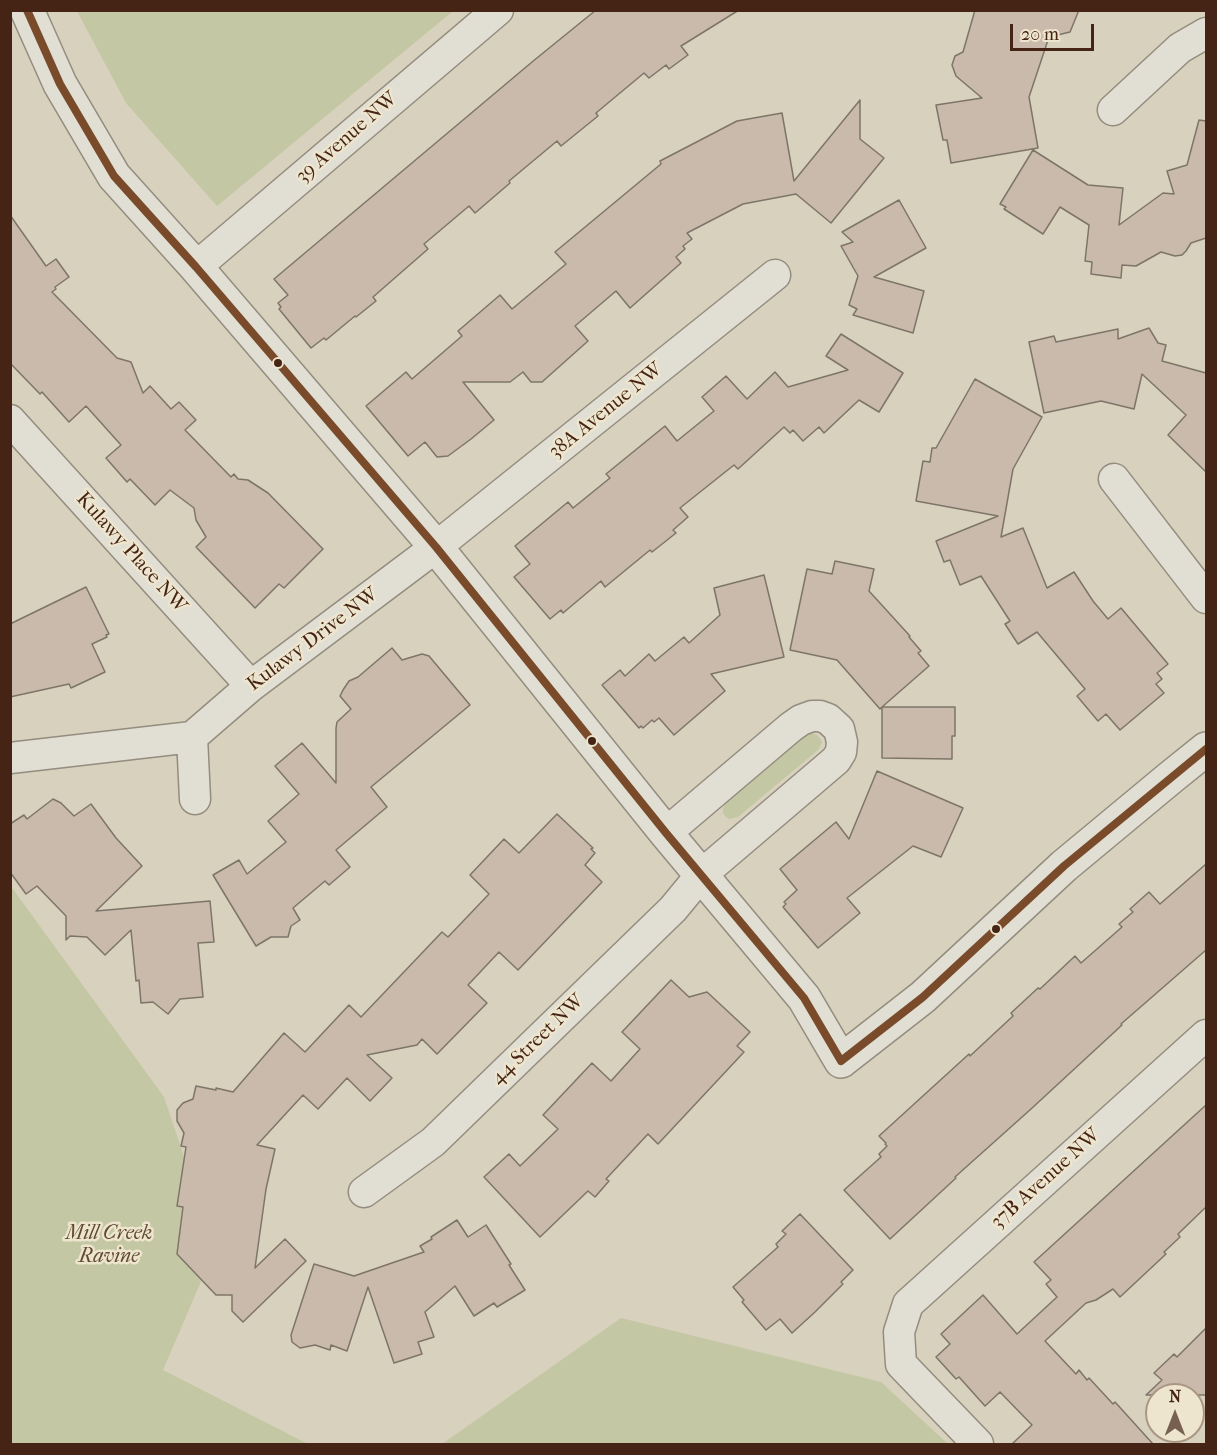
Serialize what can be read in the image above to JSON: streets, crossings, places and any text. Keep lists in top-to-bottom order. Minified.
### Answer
{"streets":{"street":["39 Avenue NW","38A Avenue NW","Kulawy Place NW","Kulawy Drive NW","44 Street NW","37B Avenue NW"]},"crossings":[["38A Avenue NW","Kulawy Drive NW"],["Kulawy Place NW","Kulawy Drive NW"]],"parks":["Mill Creek Ravine"],"scale_bar":"20 m","north":"top"}
